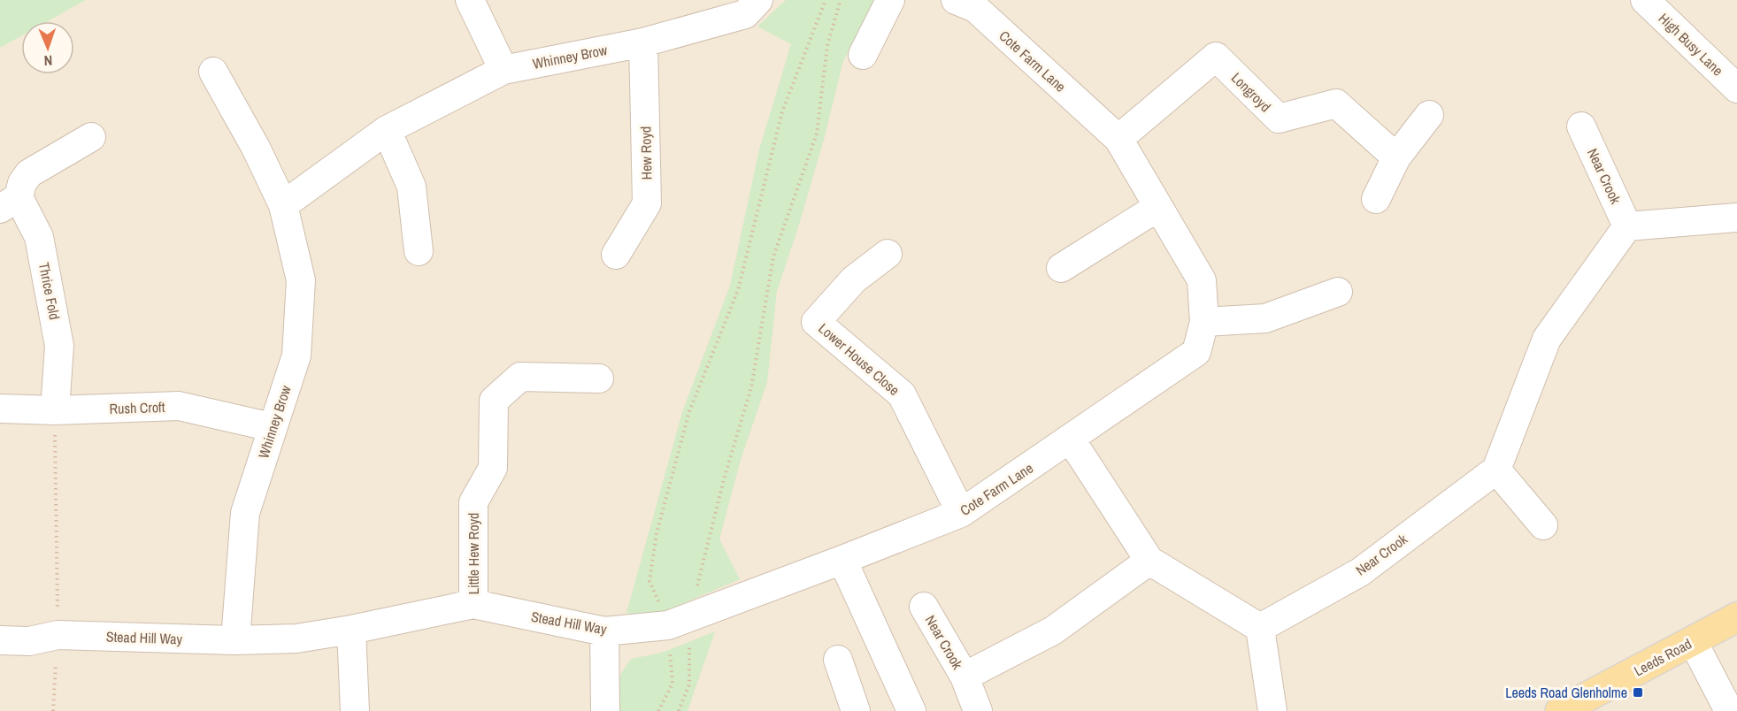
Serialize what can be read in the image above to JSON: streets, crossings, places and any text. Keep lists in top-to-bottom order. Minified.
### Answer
{"streets":{"main road":["Leeds Road"],"street":["High Busy Lane","Whinney Brow","Cote Farm Lane","Longroyd","Hew Royd","Near Crook","Thrice Fold","Lower House Close","Rush Croft","Little Hew Royd","Stead Hill Way"]},"crossings":[["Whinney Brow","Hew Royd"],["Whinney Brow","Rush Croft"],["Whinney Brow","Stead Hill Way"],["Cote Farm Lane","Longroyd"],["Cote Farm Lane","Lower House Close"],["Cote Farm Lane","Stead Hill Way"],["Thrice Fold","Rush Croft"],["Little Hew Royd","Stead Hill Way"]],"places":{"transit":["Leeds Road Glenholme"]},"north":"bottom"}
